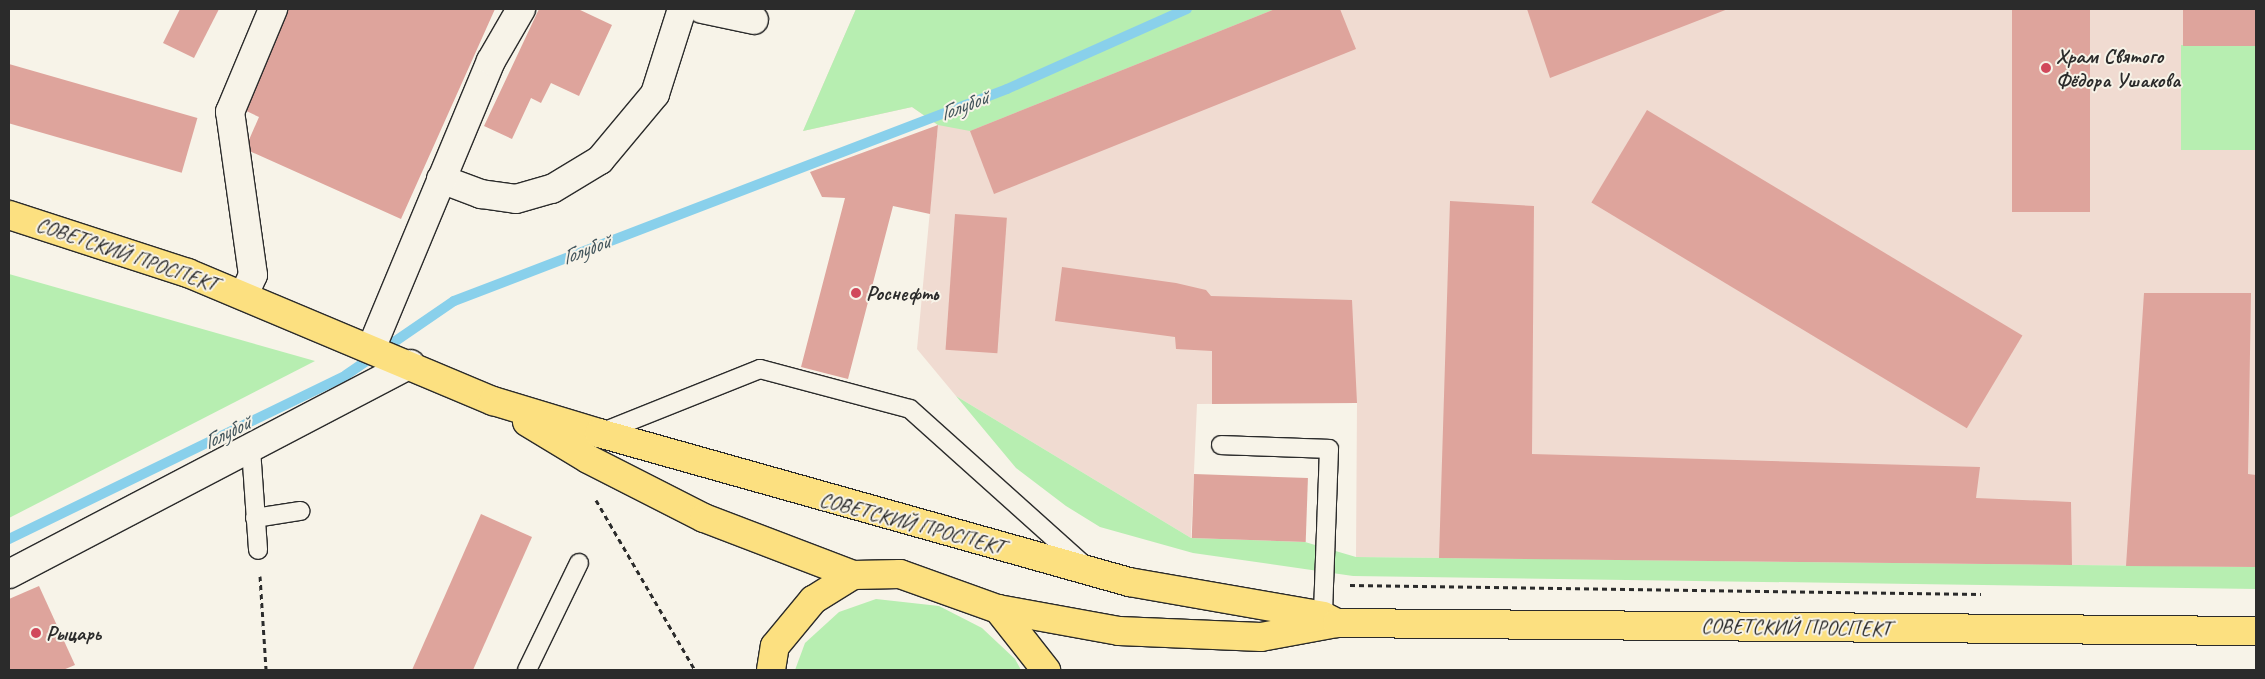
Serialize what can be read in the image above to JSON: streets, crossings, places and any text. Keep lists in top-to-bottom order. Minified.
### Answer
{"streets":{"main road":["СОВЕТСКИЙ ПРОСПЕКТ"]},"water":["Голубой"],"places":["Храм Святого Фёдора Ушакова","Роснефть","Рыцарь"]}
